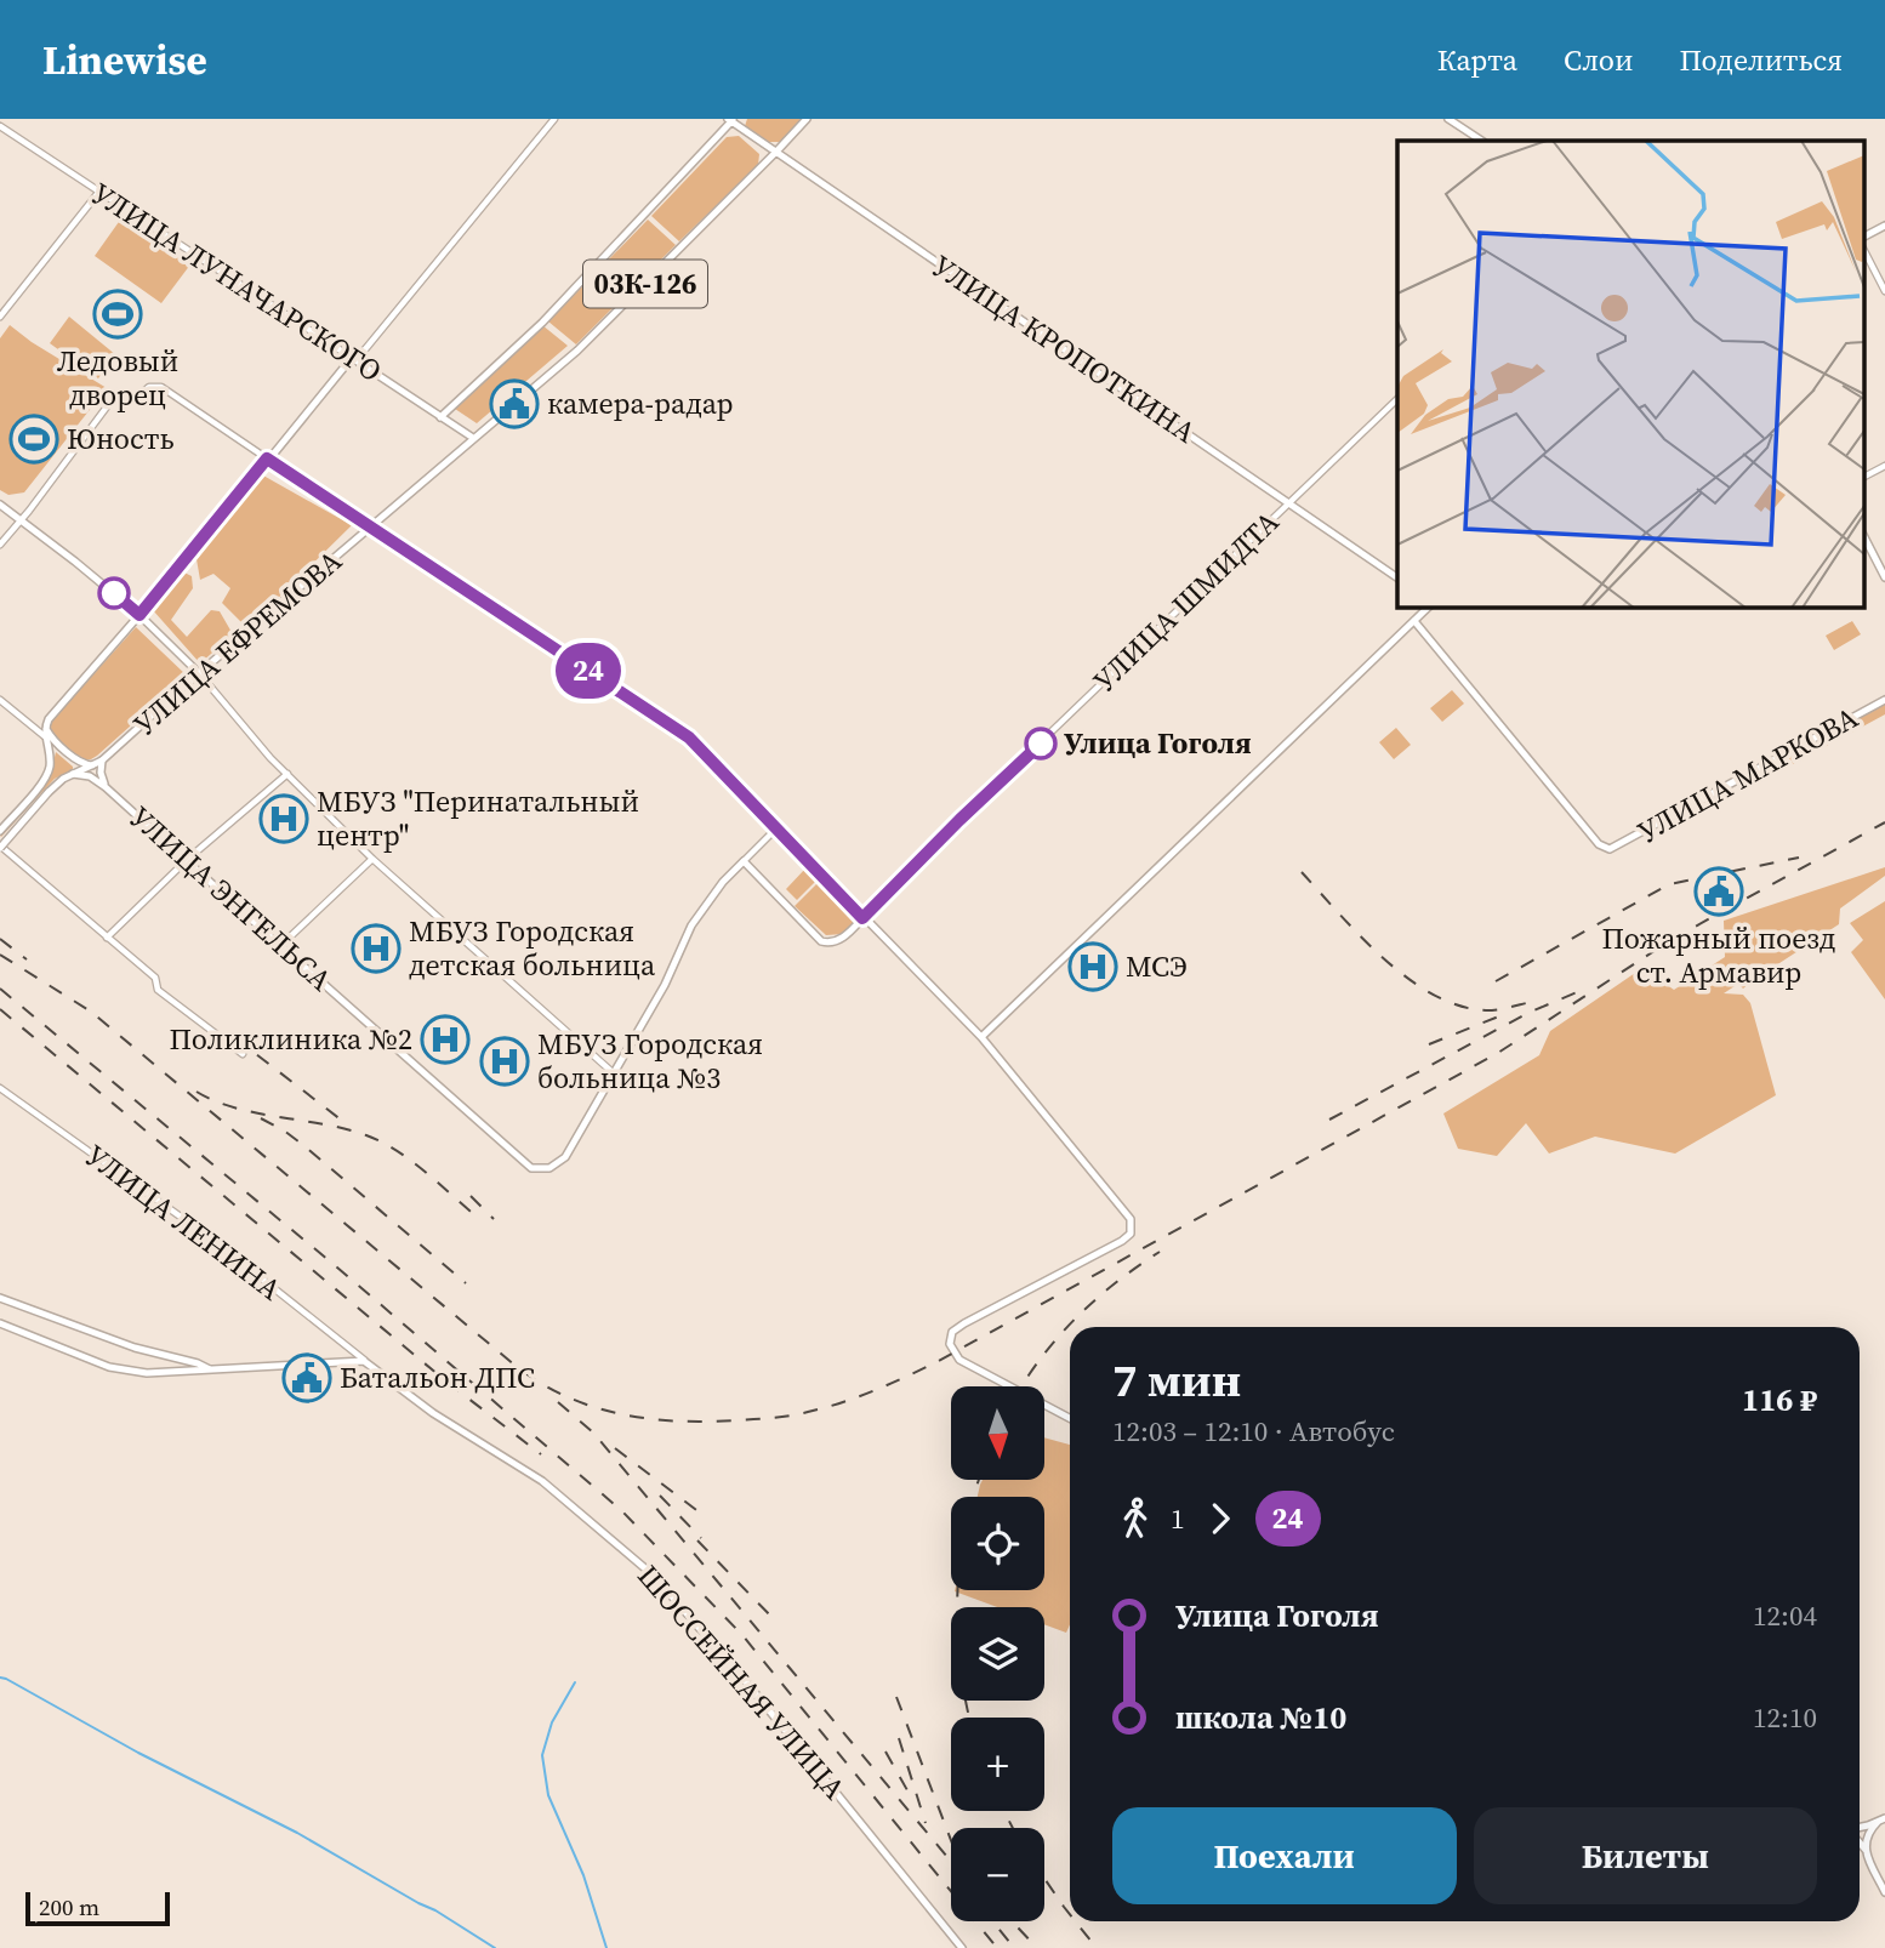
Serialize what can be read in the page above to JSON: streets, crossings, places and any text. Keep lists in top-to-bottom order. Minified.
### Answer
{"streets":{"main road":["УЛИЦА ЛУНАЧАРСКОГО","03К-126","УЛИЦА КРОПОТКИНА","УЛИЦА ШМИДТА","УЛИЦА ЕФРЕМОВА","УЛИЦА МАРКОВА","УЛИЦА ЭНГЕЛЬСА","ШОССЕЙНАЯ УЛИЦА"],"street":["УЛИЦА ЛЕНИНА"]},"crossings":[["УЛИЦА ЛУНАЧАРСКОГО","03К-126"],["УЛИЦА ЛУНАЧАРСКОГО","УЛИЦА ЕФРЕМОВА"],["03К-126","УЛИЦА КРОПОТКИНА"],["УЛИЦА КРОПОТКИНА","УЛИЦА ШМИДТА"],["УЛИЦА КРОПОТКИНА","УЛИЦА ЕФРЕМОВА"],["УЛИЦА ЕФРЕМОВА","УЛИЦА ЭНГЕЛЬСА"],["УЛИЦА ЛЕНИНА","ШОССЕЙНАЯ УЛИЦА"]],"places":{"sports":["Ледовый дворец","Юность"],"public building":["камера-радар","Пожарный поезд ст. Армавир","Батальон ДПС"],"other":["Улица Гоголя"],"hospital":["МБУЗ \"Перинатальный центр\"","МБУЗ Городская детская больница","МСЭ","Поликлиника №2","МБУЗ Городская больница №3"]},"lines":["bus line 24"],"scale_bar":"200 m","north":"bottom","page":{"header":"Linewise","nav":["Карта","Слои","Поделиться"],"on_map":"24","heading":["7 мин","12:03 – 12:10 · Автобус","116 ₽"],"map_buttons":["+","−"],"legs":["1","24"],"list":[{"name":"Улица Гоголя","value":"12:04"},{"name":"школа №10","value":"12:10"}],"buttons":["Поехали","Билеты"],"scale":"200 m"}}
